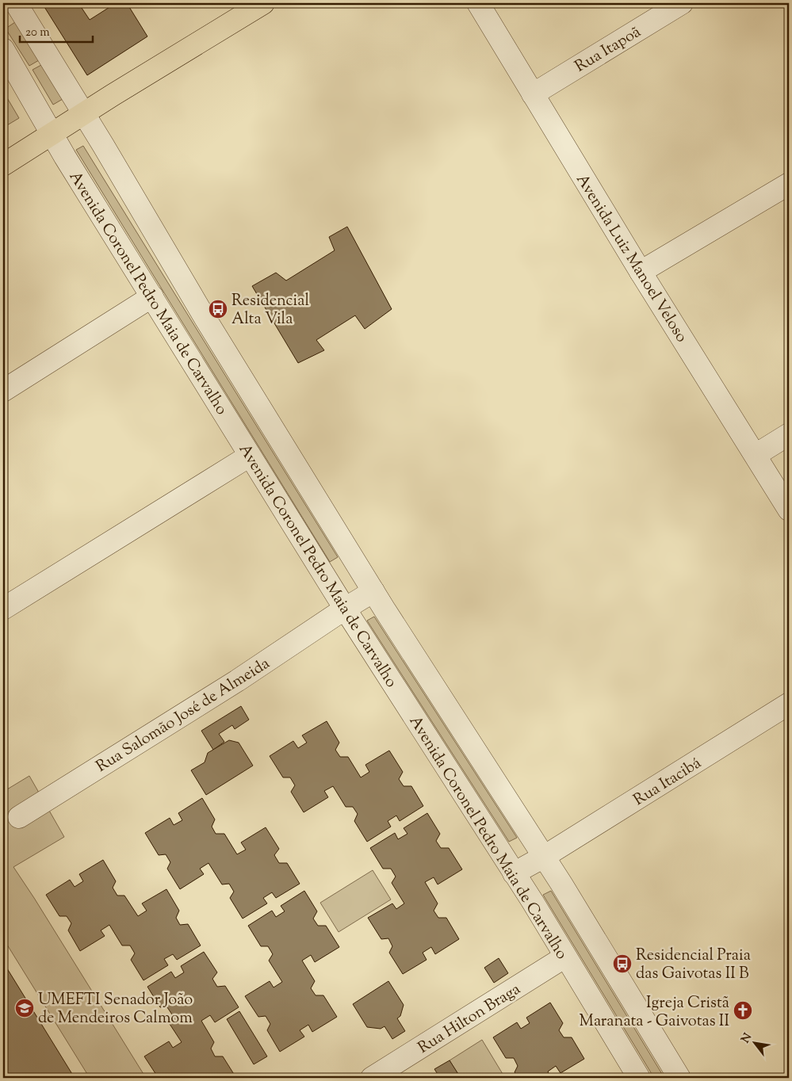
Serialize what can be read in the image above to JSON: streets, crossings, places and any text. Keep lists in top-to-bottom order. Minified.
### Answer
{"streets":{"street":["Rua Itapoã","Avenida Luiz Manoel Veloso","Avenida Coronel Pedro Maia de Carvalho","Rua Salomão José de Almeida","Rua Itacibá","Rua Hilton Braga"]},"crossings":[["Rua Itapoã","Avenida Luiz Manoel Veloso"],["Avenida Coronel Pedro Maia de Carvalho","Rua Salomão José de Almeida"],["Avenida Coronel Pedro Maia de Carvalho","Rua Itacibá"],["Avenida Coronel Pedro Maia de Carvalho","Rua Hilton Braga"]],"places":{"bus stop":["Residencial Alta Vila","Residencial Praia das Gaivotas II B"],"school or university":["UMEFTI Senador João de Mendeiros Calmom"],"church":["Igreja Cristã Maranata - Gaivotas II"]},"scale_bar":"20 m","north":"top left"}
